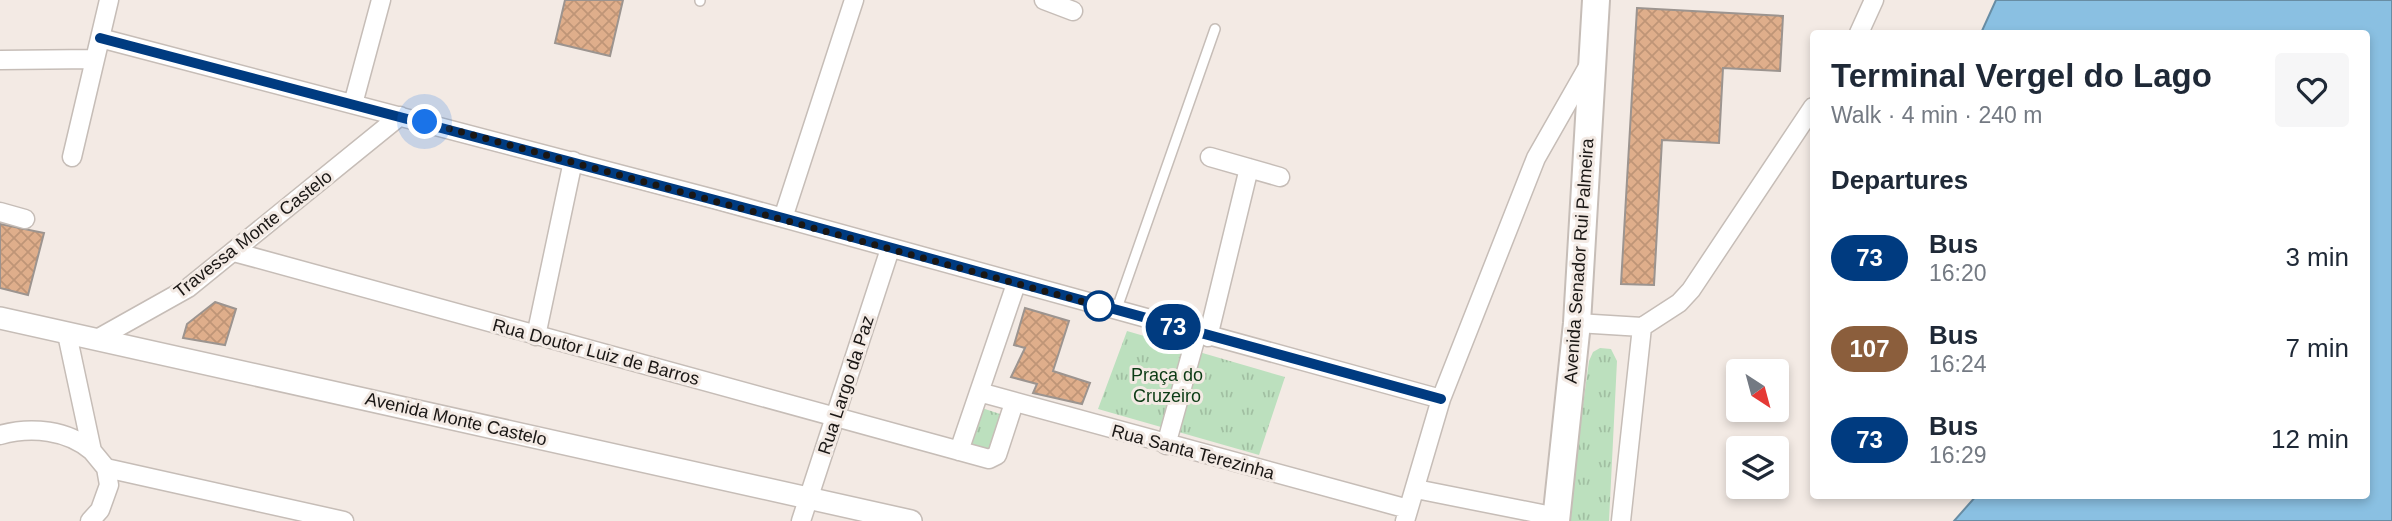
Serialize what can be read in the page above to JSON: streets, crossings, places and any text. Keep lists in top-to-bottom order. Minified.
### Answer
{"streets":{"main road":["Avenida Senador Rui Palmeira"],"street":["Travessa Monte Castelo","Rua Doutor Luiz de Barros","Rua Largo da Paz","Avenida Monte Castelo","Rua Santa Terezinha"]},"crossings":[["Travessa Monte Castelo","Rua Doutor Luiz de Barros"],["Travessa Monte Castelo","Avenida Monte Castelo"],["Rua Doutor Luiz de Barros","Rua Largo da Paz"],["Rua Doutor Luiz de Barros","Rua Santa Terezinha"],["Rua Largo da Paz","Avenida Monte Castelo"]],"parks":["Praça do Cruzeiro"],"lines":["bus line 73"],"north":"bottom right","page":{"on_map":"73","heading":[["Terminal Vergel do Lago","Walk · 4 min · 240 m"],"Departures"],"list":[{"mark":"73","name":"Bus","note":"16:20","value":"3 min"},{"mark":"107","name":"Bus","note":"16:24","value":"7 min"},{"mark":"73","name":"Bus","note":"16:29","value":"12 min"}]}}
